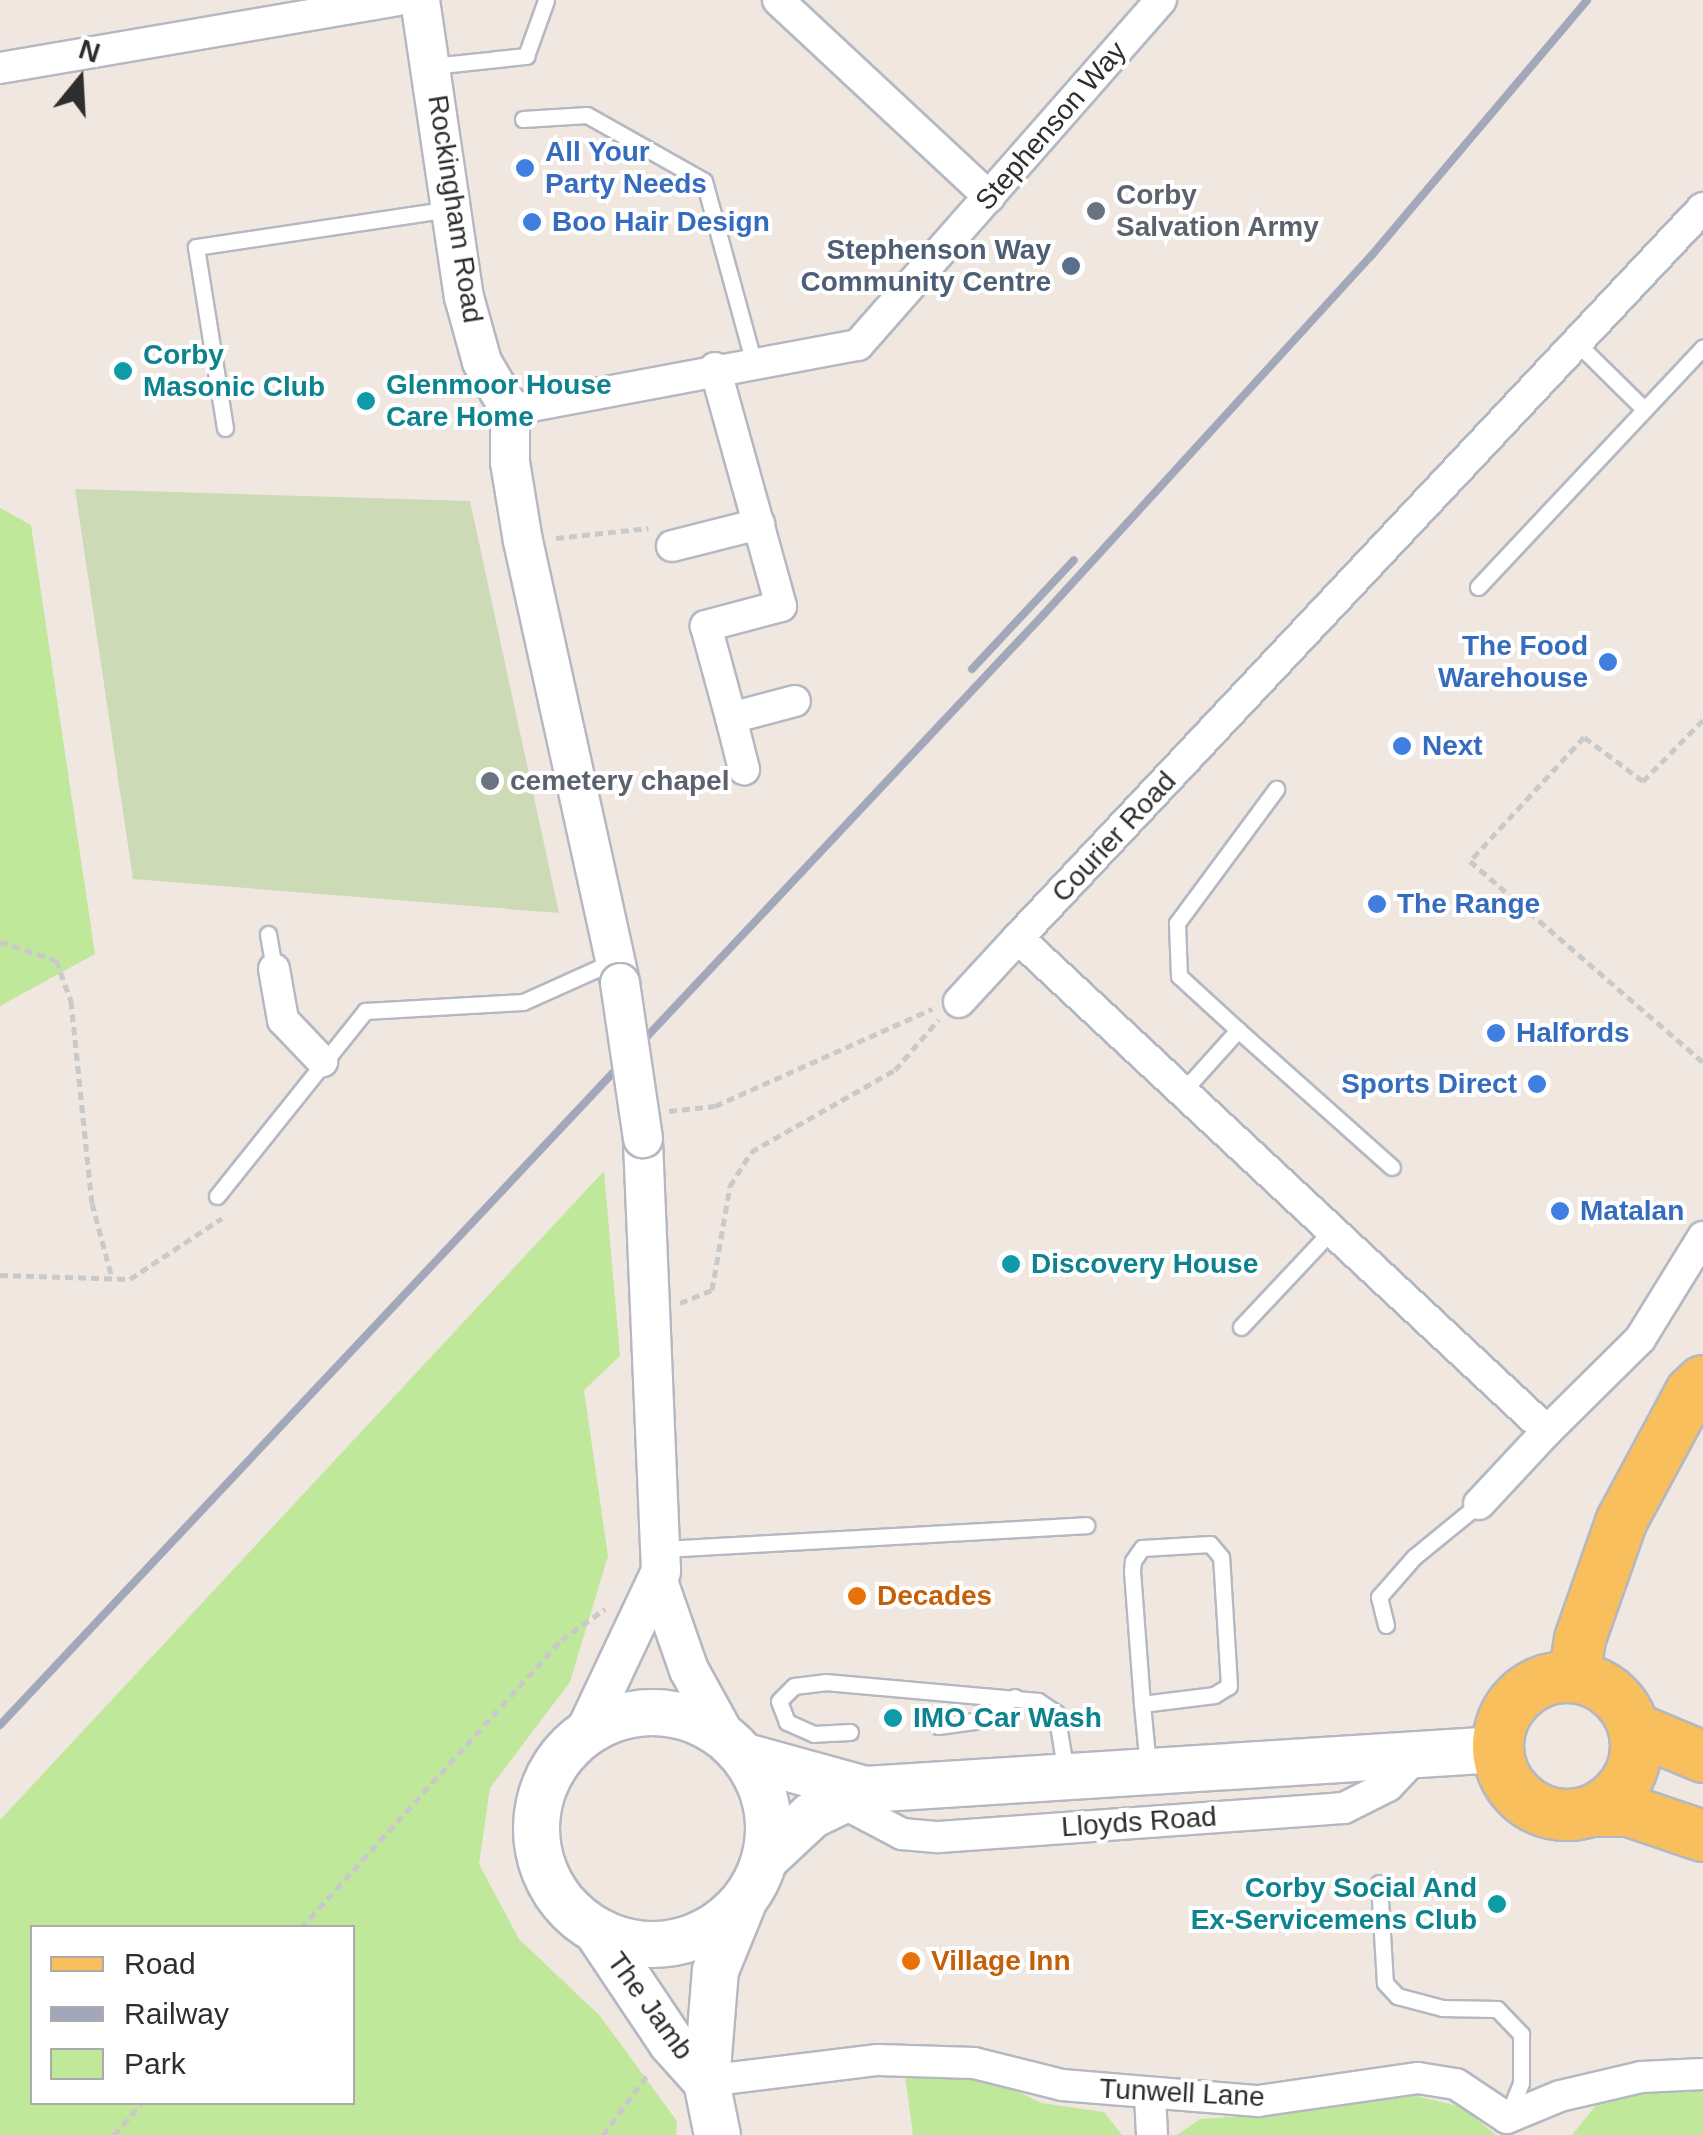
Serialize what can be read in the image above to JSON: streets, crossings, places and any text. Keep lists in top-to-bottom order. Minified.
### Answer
{"streets":{"main road":["Lloyds Road","The Jamb"],"street":["Stephenson Way","Rockingham Road","Courier Road","Tunwell Lane"]},"crossings":[["Stephenson Way","Rockingham Road"],["Lloyds Road","The Jamb"],["The Jamb","Tunwell Lane"]],"places":["All Your Party Needs","Corby Salvation Army","Boo Hair Design","Stephenson Way Community Centre","Corby Masonic Club","Glenmoor House Care Home","The Food Warehouse","Next","cemetery chapel","The Range","Halfords","Sports Direct","Matalan","Discovery House","Decades","IMO Car Wash","Corby Social And Ex-Servicemens Club","Village Inn"],"legend":["Road","Railway","Park"],"north":"top"}
